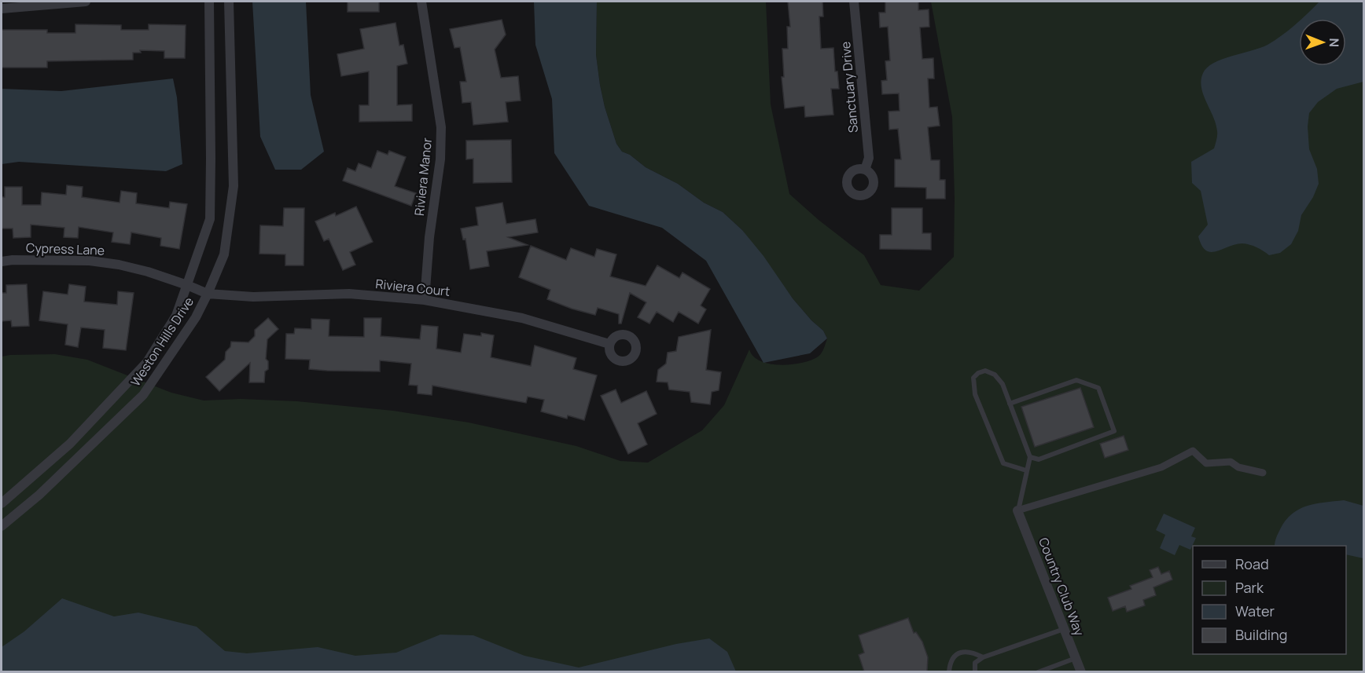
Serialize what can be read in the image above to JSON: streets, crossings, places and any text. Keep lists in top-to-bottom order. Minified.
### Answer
{"streets":{"street":["Sanctuary Drive","Riviera Manor","Cypress Lane","Riviera Court","Weston Hills Drive","Country Club Way"]},"crossings":[["Riviera Manor","Riviera Court"],["Cypress Lane","Riviera Court"],["Cypress Lane","Weston Hills Drive"],["Riviera Court","Weston Hills Drive"]],"legend":["Road","Park","Water","Building"],"north":"right"}
